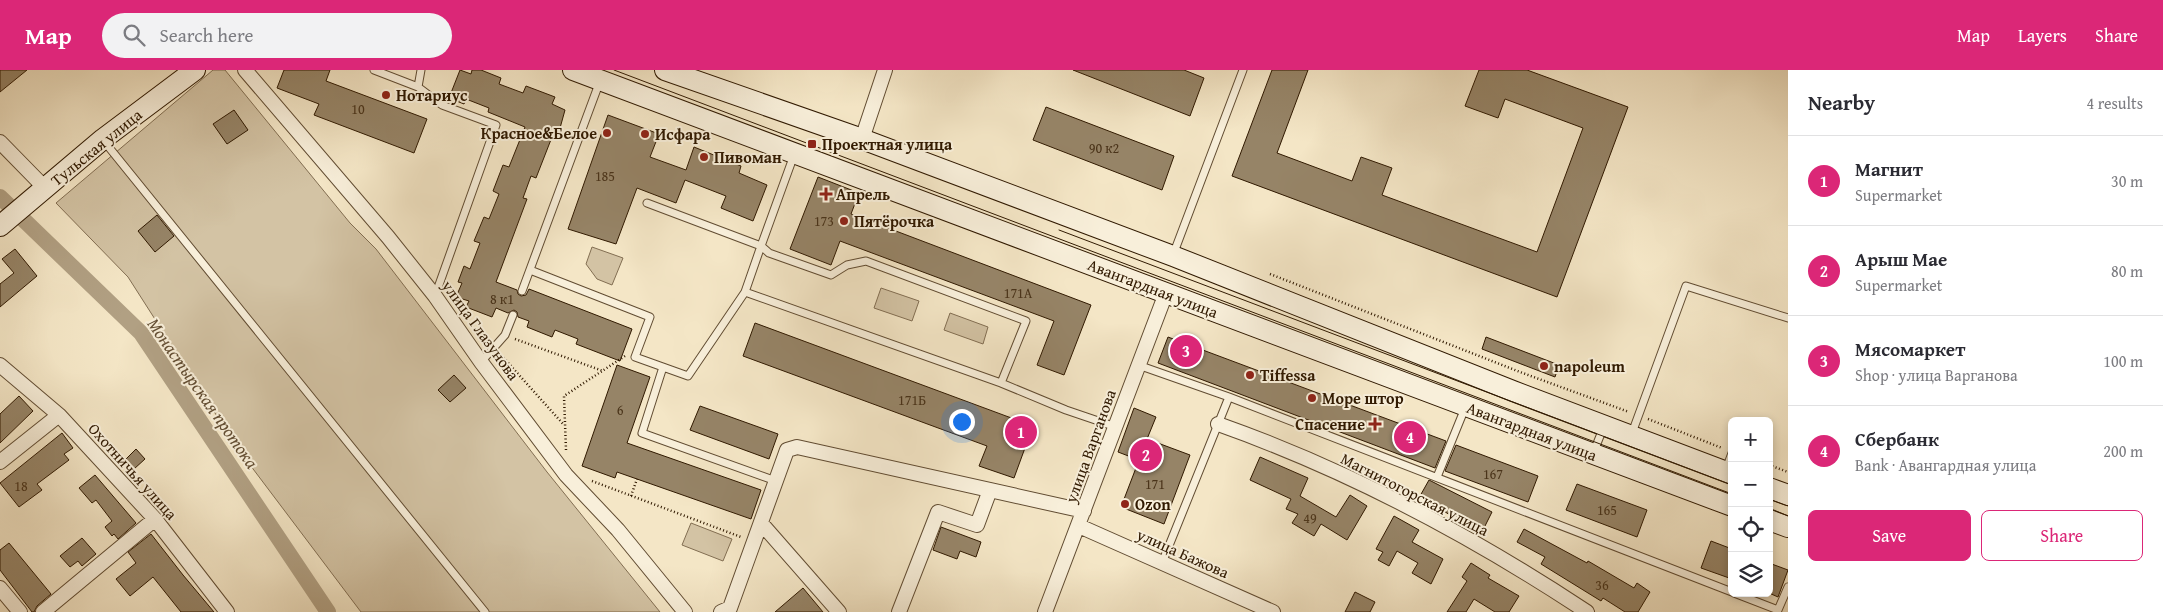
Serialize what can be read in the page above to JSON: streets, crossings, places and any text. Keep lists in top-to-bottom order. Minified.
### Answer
{"streets":{"main road":["Тульская улица","Авангардная улица"],"street":["улица Глазунова","улица Варганова","Охотничья улица","Магнитогорская улица","улица Бажова"]},"crossings":[["Авангардная улица","улица Варганова"],["улица Варганова","улица Бажова"]],"water":["Монастырская протока"],"places":{"other":["Нотариус","Красное&Белое","Исфара","Пивоман","Пятёрочка","napoleum","Tiffessa","Море штор","Ozon"],"transit":["Проектная улица"],"health":["Апрель","Спасение"]},"house_numbers":["10","90 к2","185","173","171А","8 к1","171Б","6","167","171","18","165","49","36"],"page":{"header":"Map","search":"Search here","nav":["Map","Layers","Share"],"heading":["Nearby","4 results"],"list":[{"mark":"1","name":"Магнит","note":"Supermarket","value":"30 m"},{"mark":"2","name":"Арыш Мае","note":"Supermarket","value":"80 m"},{"mark":"3","name":"Мясомаркет","note":"Shop · улица Варганова","value":"100 m"},{"mark":"4","name":"Сбербанк","note":"Bank · Авангардная улица","value":"200 m"}],"pins":["3","1","4","2"],"map_buttons":["+","−"],"buttons":["Save","Share"]}}
